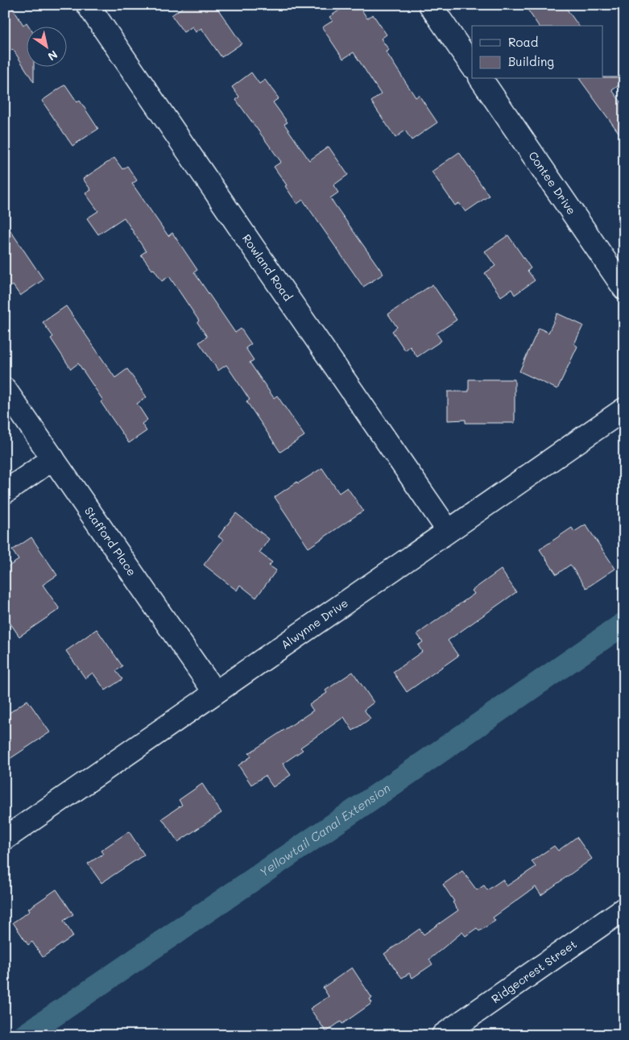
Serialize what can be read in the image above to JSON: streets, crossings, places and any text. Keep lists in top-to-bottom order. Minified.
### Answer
{"streets":{"street":["Contee Drive","Rowland Road","Stafford Place","Alwynne Drive","Ridgecrest Street"]},"crossings":[["Rowland Road","Alwynne Drive"],["Stafford Place","Alwynne Drive"]],"water":["Yellowtail Canal Extension"],"legend":["Road","Building"],"north":"bottom right"}
